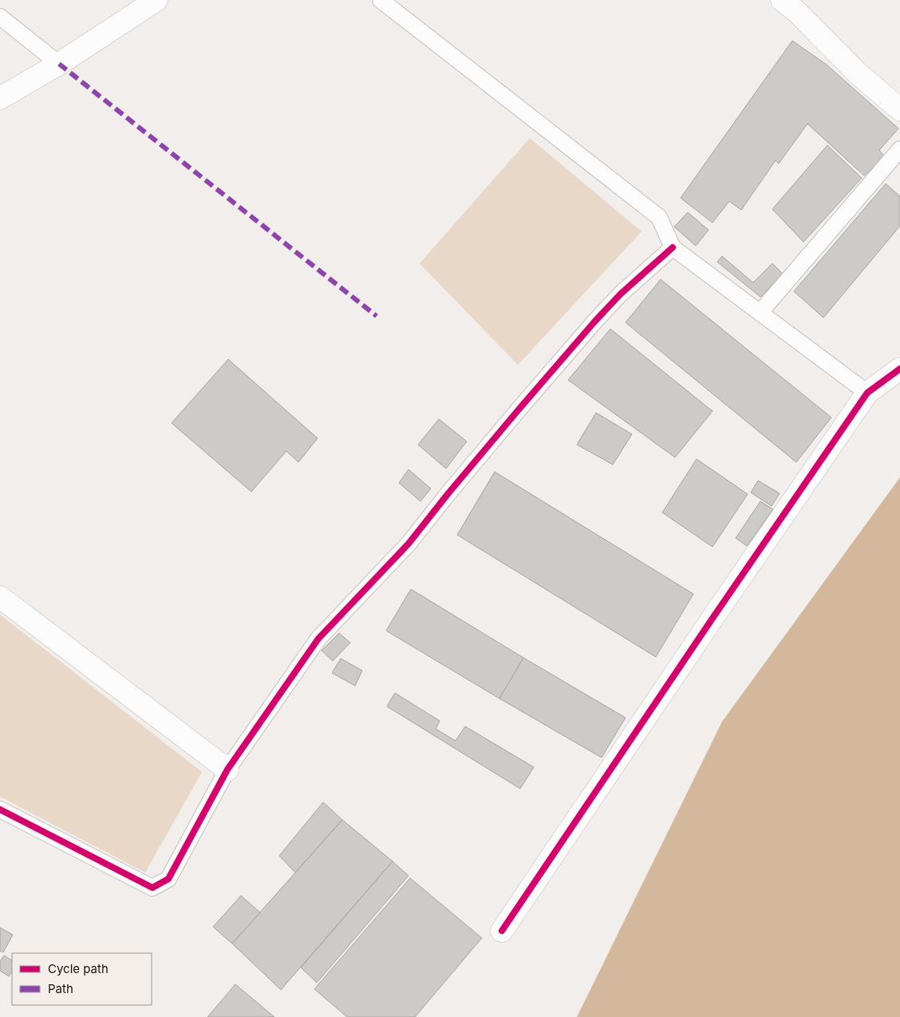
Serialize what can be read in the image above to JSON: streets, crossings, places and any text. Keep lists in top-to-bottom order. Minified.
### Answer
{"legend":["Cycle path","Path"]}
